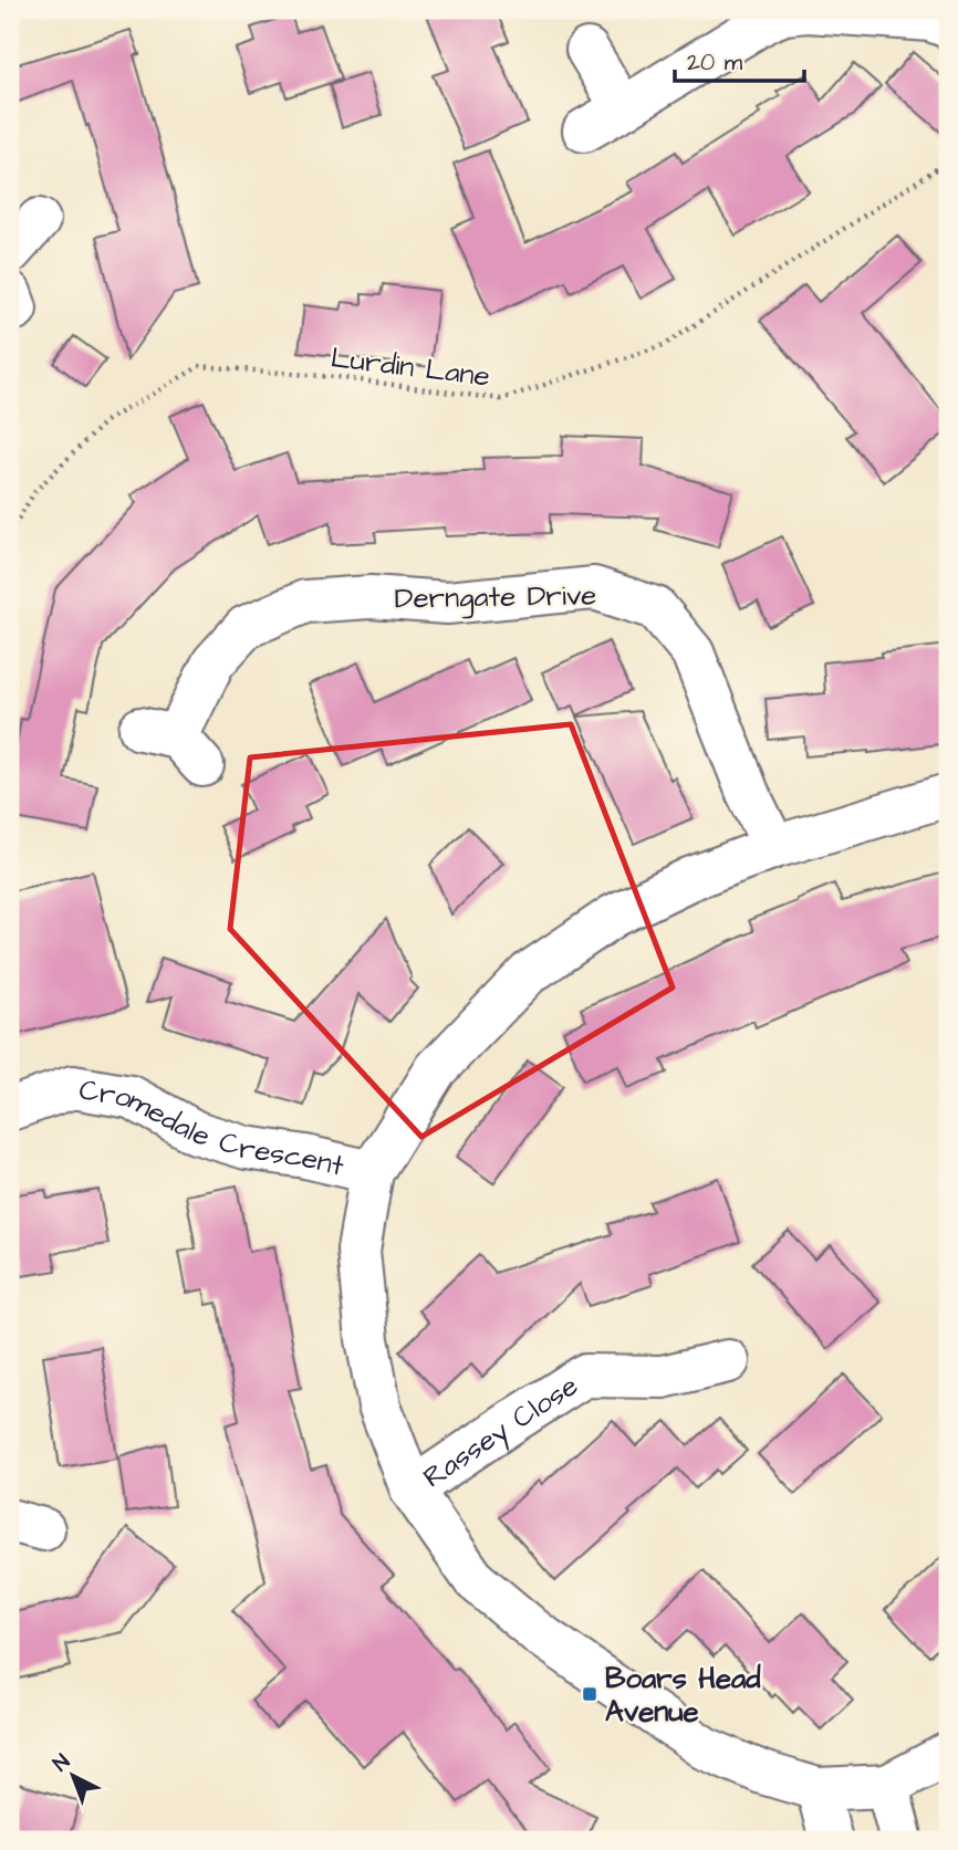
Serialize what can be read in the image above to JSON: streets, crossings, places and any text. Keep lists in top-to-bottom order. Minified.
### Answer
{"streets":{"street":["Derngate Drive","Cromedale Crescent","Rassey Close"],"path":["Lurdin Lane"]},"places":{"transit":["Boars Head Avenue"]},"scale_bar":"20 m","north":"top left"}
